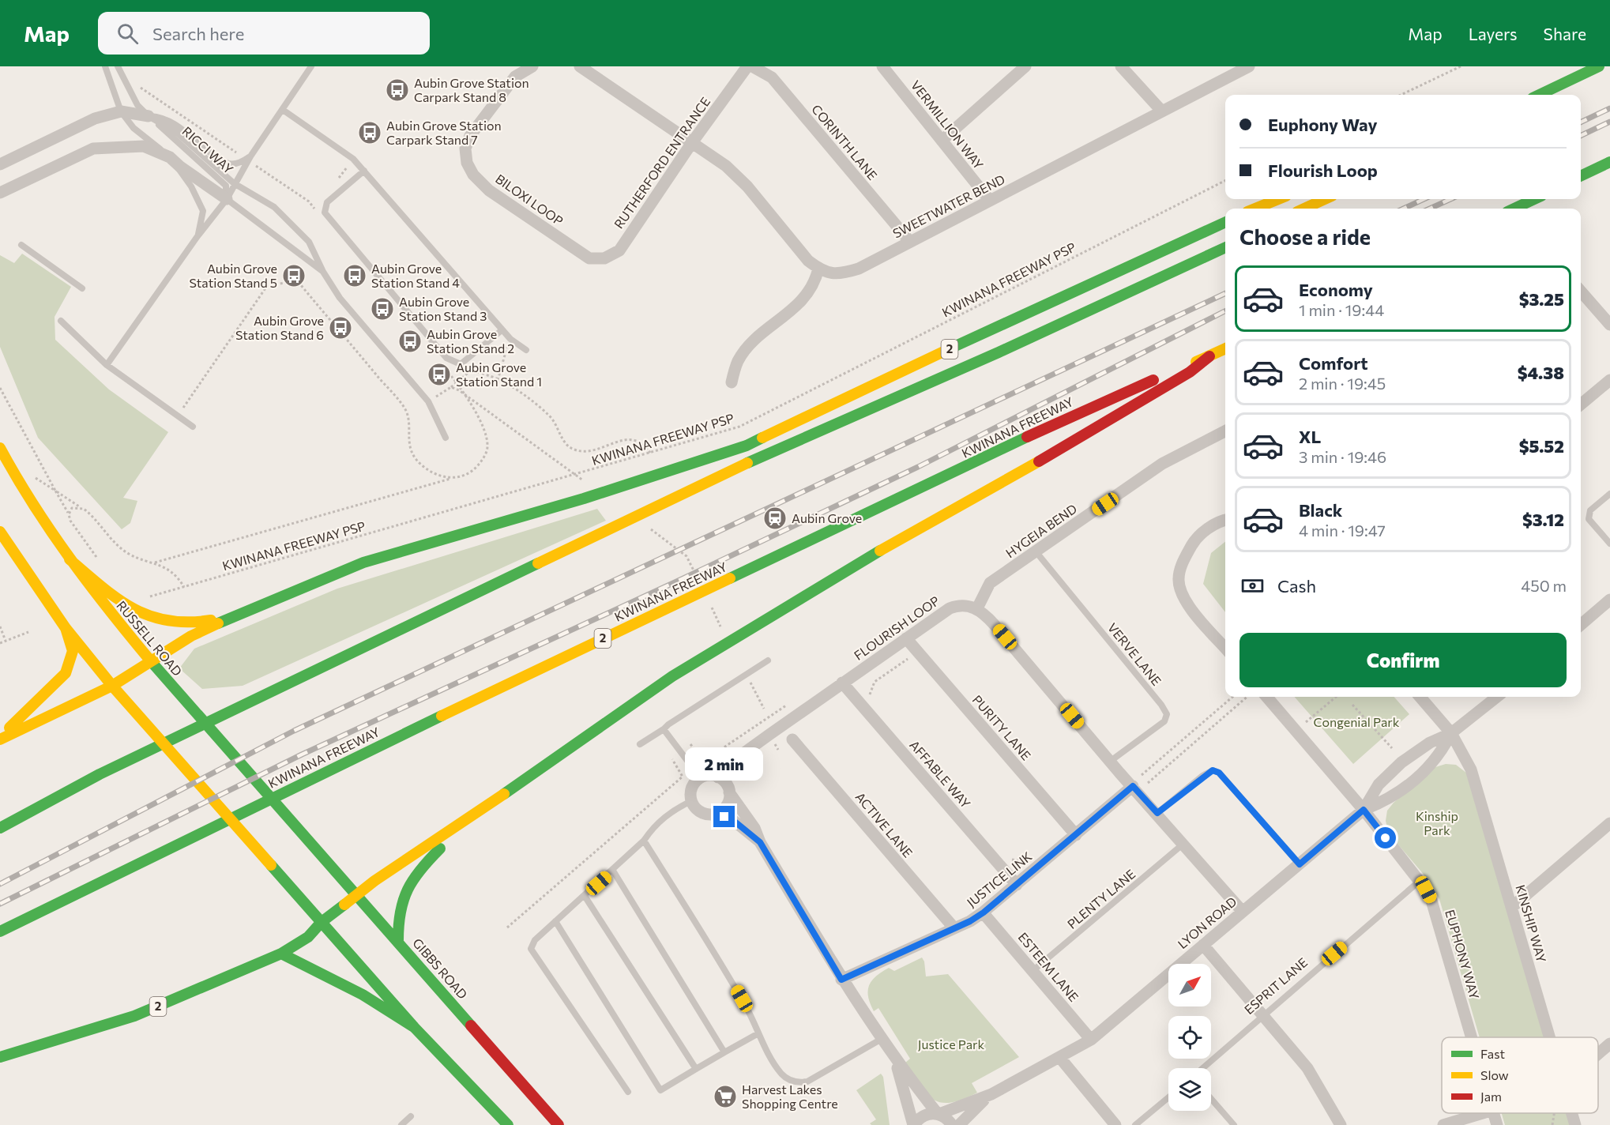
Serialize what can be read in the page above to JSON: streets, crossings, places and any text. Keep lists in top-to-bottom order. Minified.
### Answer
{"streets":{"main road":["2","KWINANA FREEWAY","RUSSELL ROAD","GIBBS ROAD"],"street":["VERMILLION WAY","CORINTH LANE","RUTHERFORD ENTRANCE","BILOXI LOOP","SWEETWATER BEND","HYGEIA BEND","FLOURISH LOOP","PURITY LANE","AFFABLE WAY","ACTIVE LANE","JUSTICE LINK","LYON ROAD","KINSHIP WAY","EUPHONY WAY","ESTEEM LANE"],"lane":["RICCI WAY","VERVE LANE","PLENTY LANE","ESPRIT LANE"],"path":["KWINANA FREEWAY PSP"]},"crossings":[["VERMILLION WAY","SWEETWATER BEND"],["CORINTH LANE","SWEETWATER BEND"],["RUTHERFORD ENTRANCE","BILOXI LOOP"],["RUTHERFORD ENTRANCE","SWEETWATER BEND"],["2","KWINANA FREEWAY"],["2","RUSSELL ROAD"],["2","GIBBS ROAD"],["HYGEIA BEND","FLOURISH LOOP"],["HYGEIA BEND","VERVE LANE"],["FLOURISH LOOP","PURITY LANE"],["FLOURISH LOOP","AFFABLE WAY"],["RUSSELL ROAD","GIBBS ROAD"],["PURITY LANE","JUSTICE LINK"],["AFFABLE WAY","JUSTICE LINK"],["ACTIVE LANE","JUSTICE LINK"],["JUSTICE LINK","ESTEEM LANE"],["PLENTY LANE","ESTEEM LANE"],["LYON ROAD","KINSHIP WAY"],["LYON ROAD","EUPHONY WAY"],["LYON ROAD","ESTEEM LANE"],["EUPHONY WAY","ESPRIT LANE"]],"parks":["Congenial Park","Kinship Park","Justice Park"],"places":{"bus stop":["Aubin Grove Station Carpark Stand 8","Aubin Grove Station Carpark Stand 7","Aubin Grove Station Stand 5","Aubin Grove Station Stand 4","Aubin Grove Station Stand 3","Aubin Grove Station Stand 6","Aubin Grove Station Stand 2","Aubin Grove Station Stand 1"],"station":["Aubin Grove"],"supermarket":["Harvest Lakes Shopping Centre"]},"legend":["Fast","Slow","Jam"],"north":"top right","page":{"header":"Map","search":"Search here","nav":["Map","Layers","Share"],"banner":["Euphony Way","Flourish Loop"],"heading":"Choose a ride","list":[{"name":"Economy","note":"1 min · 19:44","value":"$3.25"},{"name":"Comfort","note":"2 min · 19:45","value":"$4.38"},{"name":"XL","note":"3 min · 19:46","value":"$5.52"},{"name":"Black","note":"4 min · 19:47","value":"$3.12"}],"pay":["Cash","450 m"],"buttons":"Confirm","bubble":"2 min"}}
